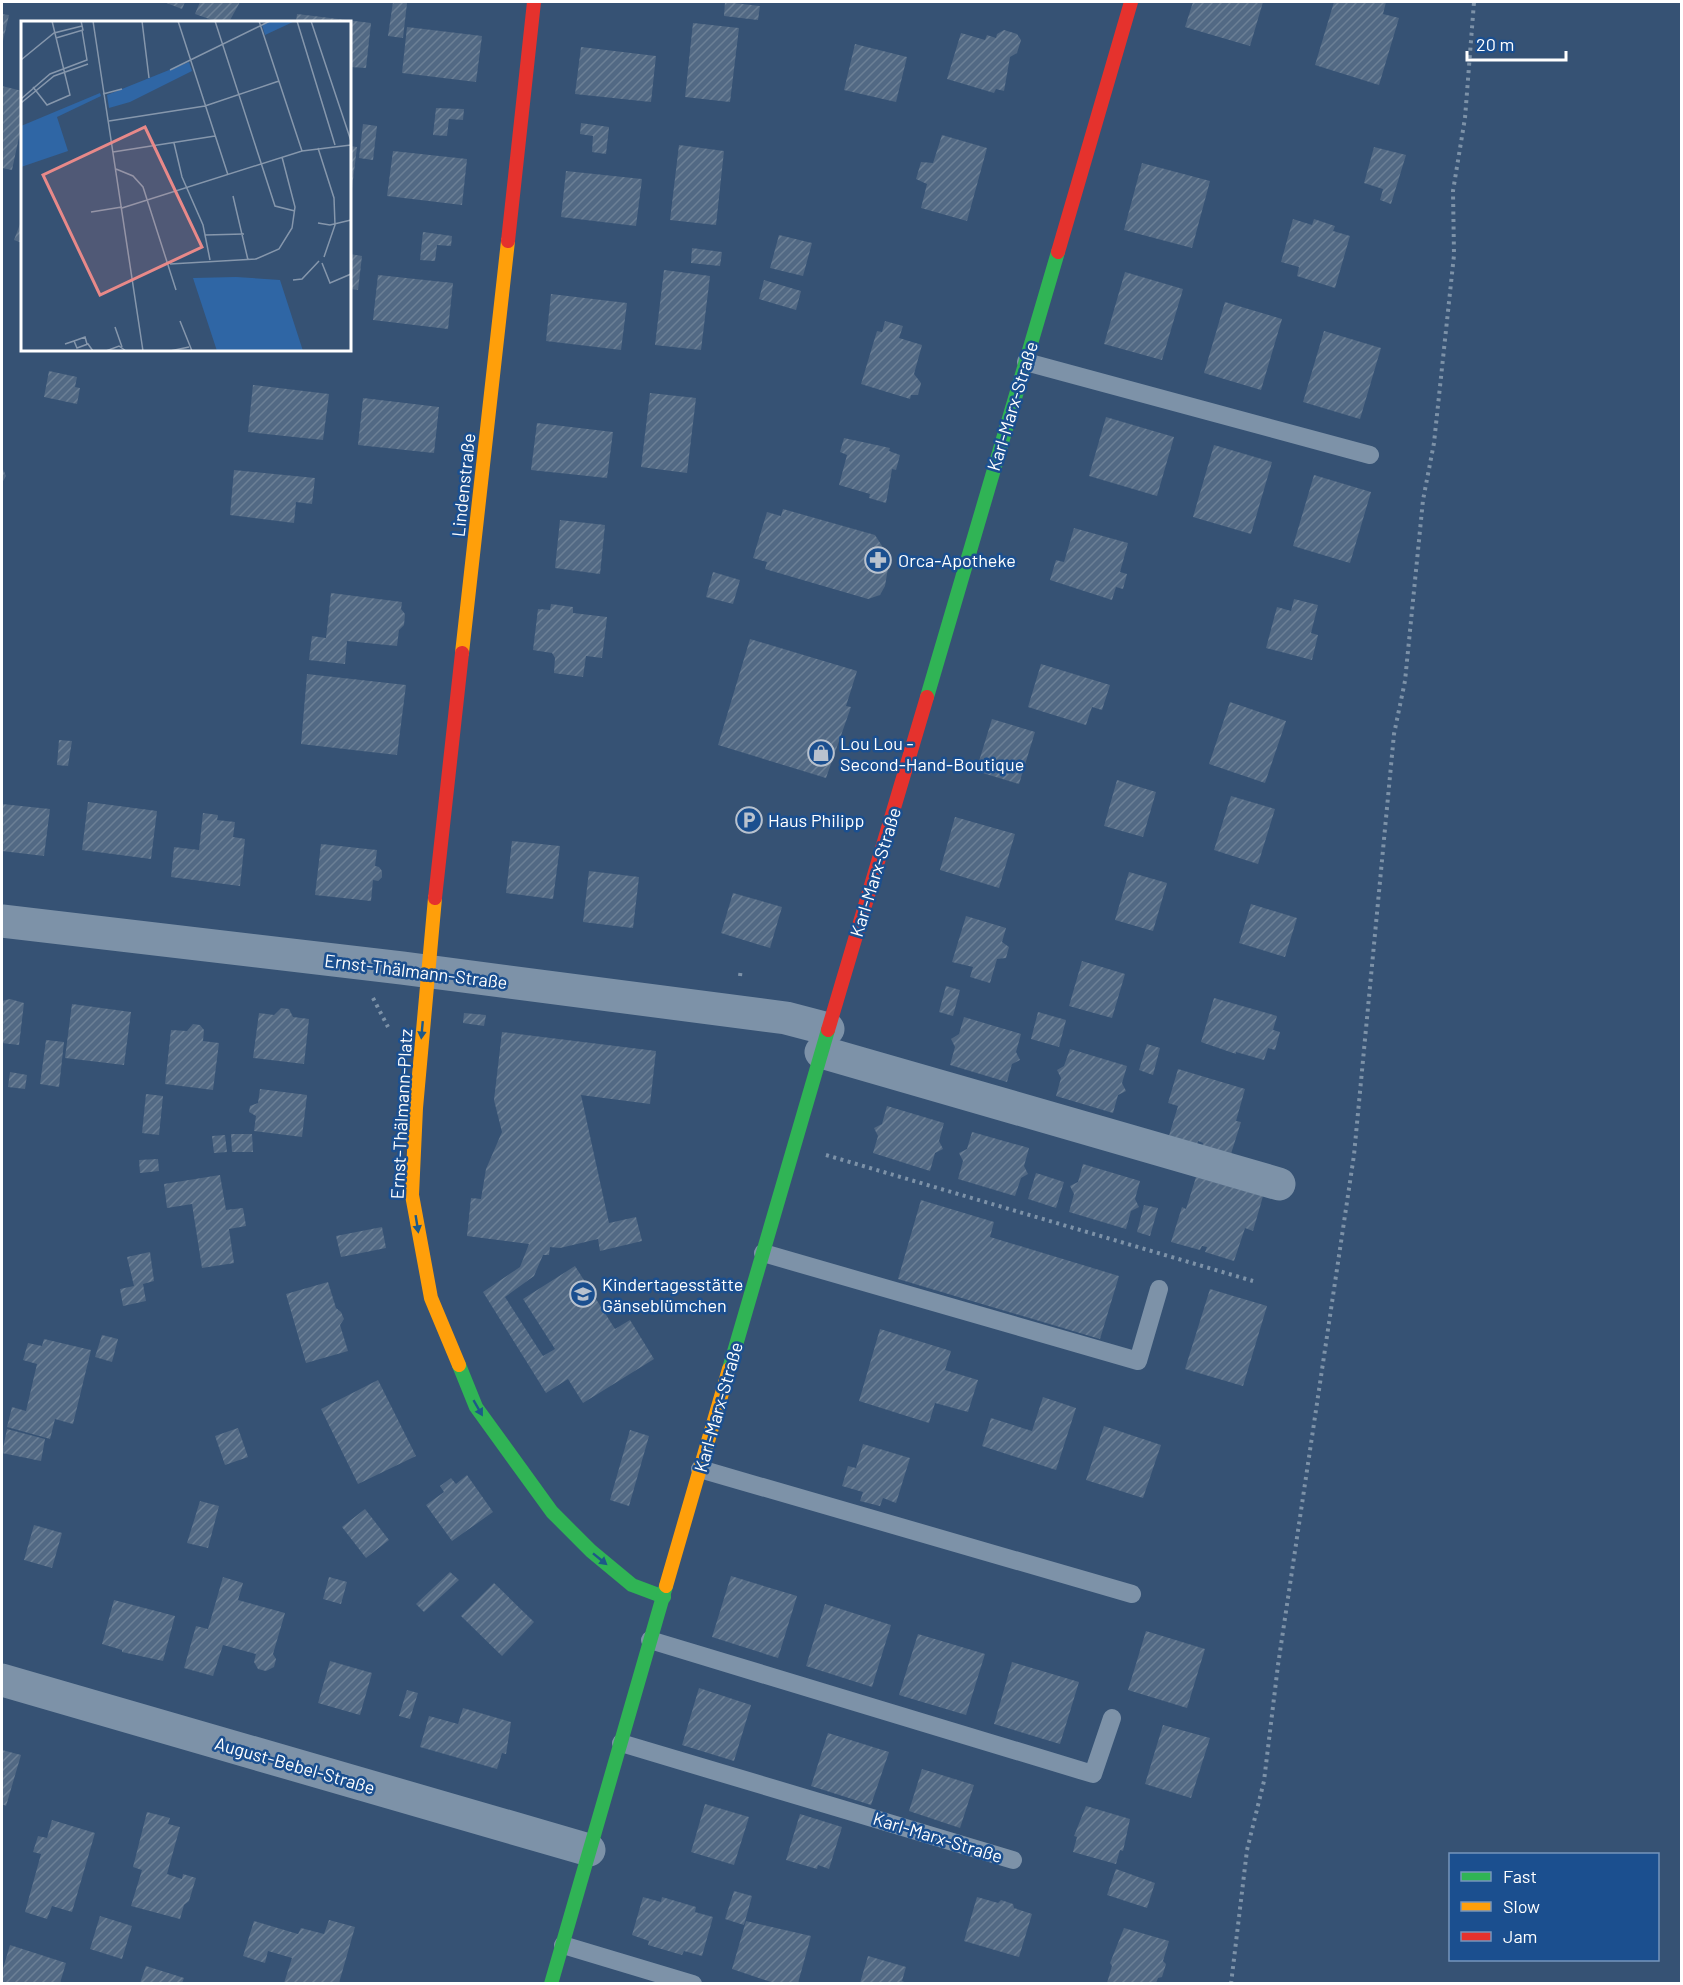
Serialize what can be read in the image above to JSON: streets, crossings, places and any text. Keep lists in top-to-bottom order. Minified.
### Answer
{"streets":{"main road":["Karl-Marx-Straße","Lindenstraße","Ernst-Thälmann-Platz"],"street":["Ernst-Thälmann-Straße","August-Bebel-Straße"]},"crossings":[["Karl-Marx-Straße","Ernst-Thälmann-Straße"],["Karl-Marx-Straße","Ernst-Thälmann-Platz"],["Karl-Marx-Straße","August-Bebel-Straße"],["Lindenstraße","Ernst-Thälmann-Straße"],["Lindenstraße","Ernst-Thälmann-Platz"],["Ernst-Thälmann-Straße","Ernst-Thälmann-Platz"]],"one_way":["Ernst-Thälmann-Platz"],"places":{"pharmacy":["Orca-Apotheke"],"shop":["Lou Lou - Second-Hand-Boutique"],"parking":["Haus Philipp"],"school or university":["Kindertagesstätte Gänseblümchen"]},"legend":["Fast","Slow","Jam"],"scale_bar":"20 m"}
